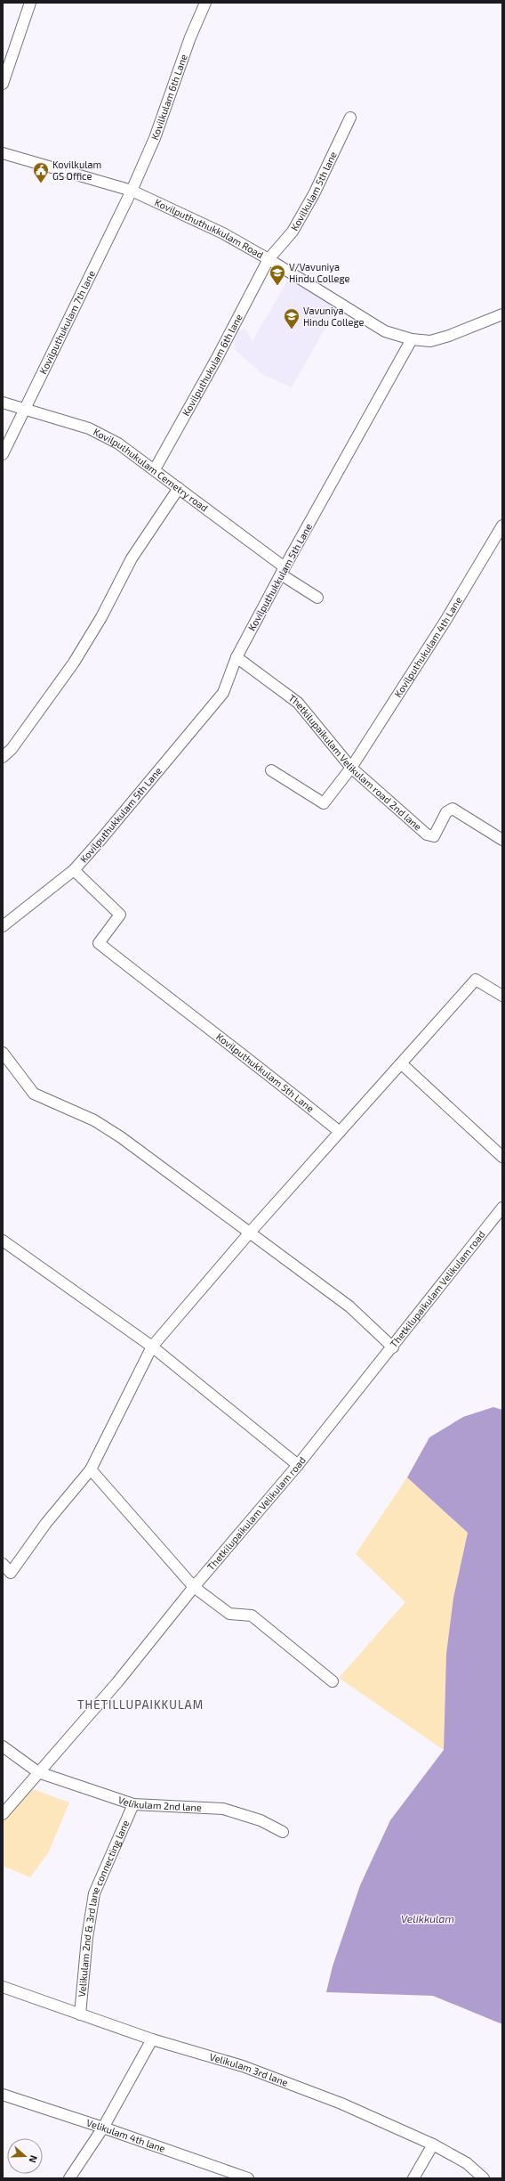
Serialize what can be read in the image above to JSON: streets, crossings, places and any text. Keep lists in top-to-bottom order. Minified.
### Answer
{"streets":{"street":["Kovilkulam 6th Lane","Kovilkulam 5th lane","Kovilputhuthukkulam Road","Kovilputhukulam 7th lane","Kovilputhukulam 6th lane","Kovilputhukulam Cemetry road","Kovilputhukkulam 5th Lane","Kovilputhukulam 4th Lane","Thetkilupaikulam Velikulam road 2nd lane","Thetkilupaikulam Velikulam road","Velikulam 2nd lane","Velikulam 2nd & 3rd lane connecting lane","Velikulam 3rd lane","Velikulam 4th lane"]},"crossings":[["Kovilkulam 6th Lane","Kovilputhuthukkulam Road"],["Kovilkulam 6th Lane","Kovilputhukulam 7th lane"],["Kovilkulam 5th lane","Kovilputhuthukkulam Road"],["Kovilkulam 5th lane","Kovilputhukulam 6th lane"],["Kovilputhuthukkulam Road","Kovilputhukulam 7th lane"],["Kovilputhuthukkulam Road","Kovilputhukulam 6th lane"],["Kovilputhuthukkulam Road","Kovilputhukkulam 5th Lane"],["Kovilputhukulam 7th lane","Kovilputhukulam Cemetry road"],["Kovilputhukulam 6th lane","Kovilputhukulam Cemetry road"],["Kovilputhukulam Cemetry road","Kovilputhukkulam 5th Lane"],["Kovilputhukkulam 5th Lane","Thetkilupaikulam Velikulam road 2nd lane"],["Kovilputhukulam 4th Lane","Thetkilupaikulam Velikulam road 2nd lane"],["Thetkilupaikulam Velikulam road","Velikulam 2nd lane"],["Velikulam 2nd lane","Velikulam 2nd & 3rd lane connecting lane"],["Velikulam 2nd & 3rd lane connecting lane","Velikulam 3rd lane"]],"districts":["THETILLUPAIKKULAM"],"water":["Velikkulam"],"places":{"public building":["Kovilkulam GS Office"],"school or university":["V/Vavuniya Hindu College","Vavuniya Hindu College"]},"north":"right"}
